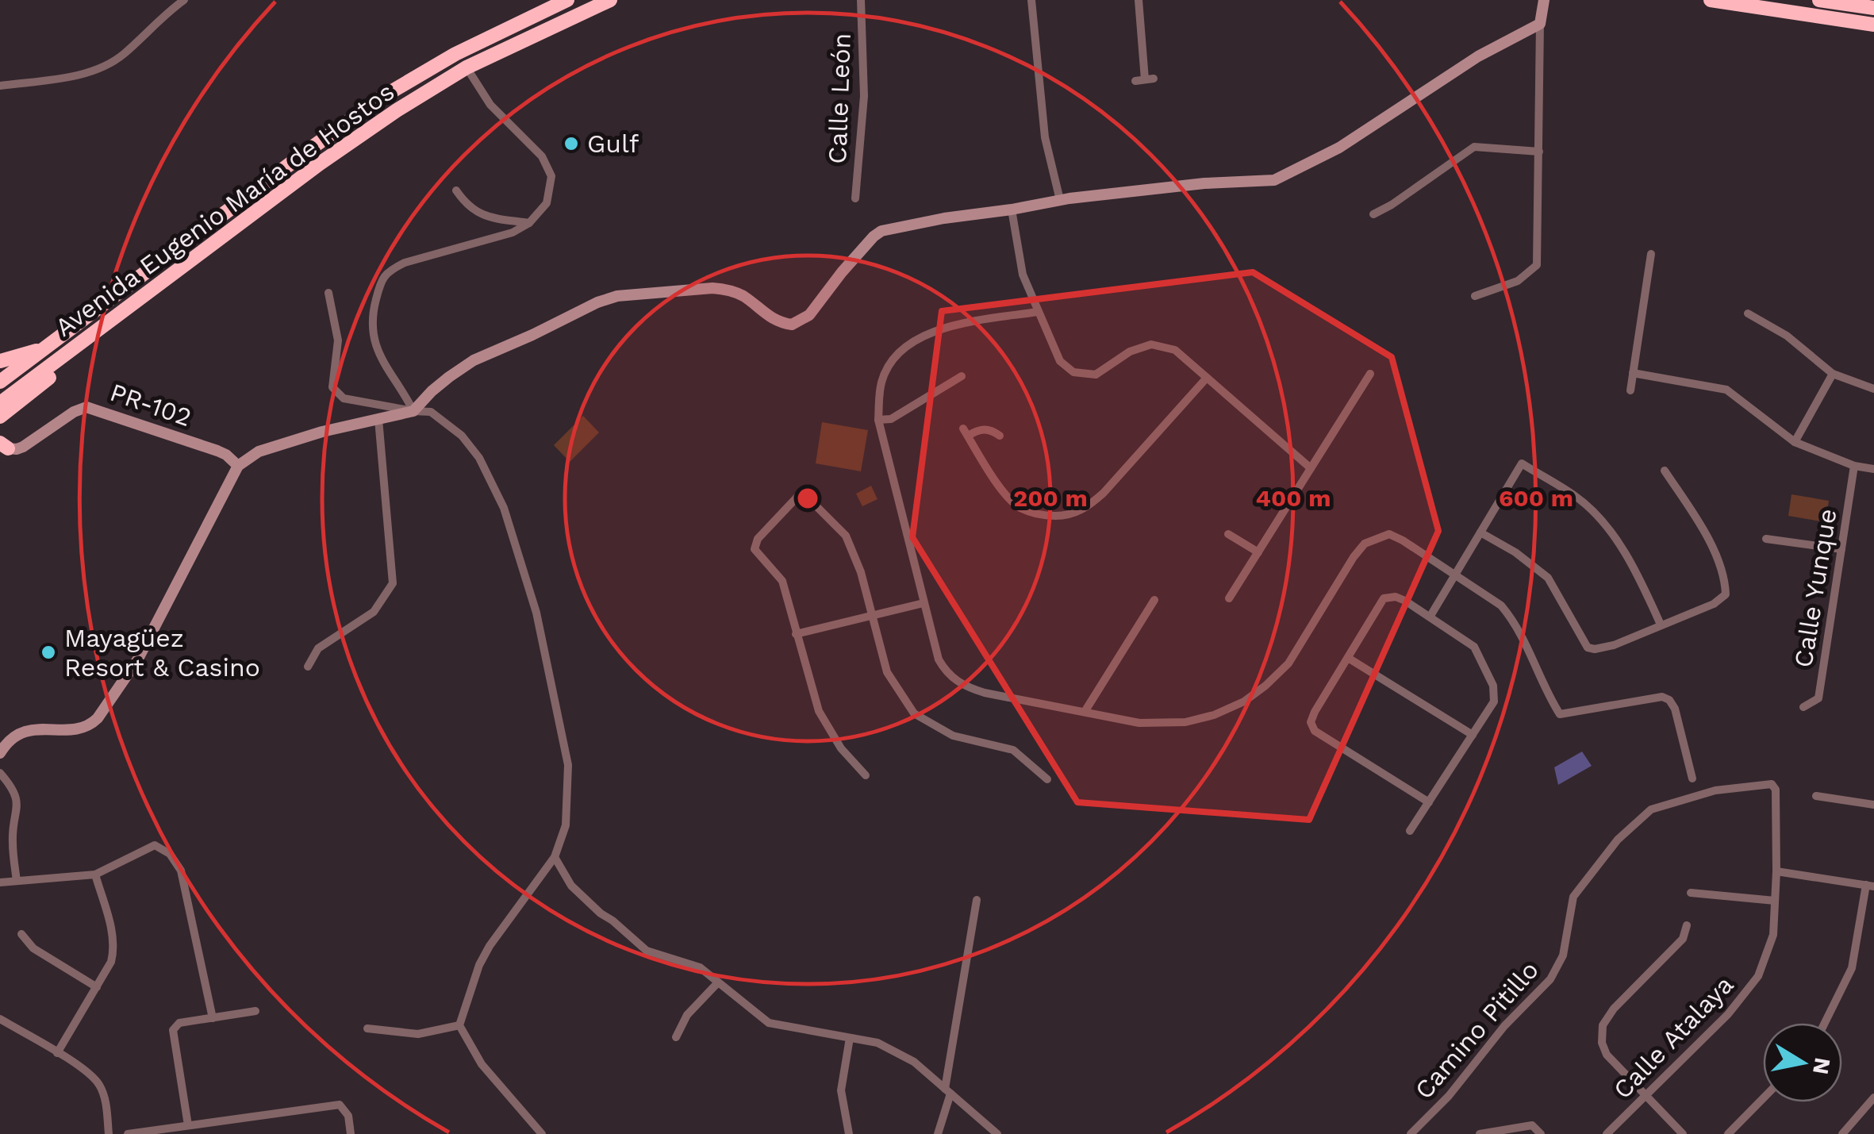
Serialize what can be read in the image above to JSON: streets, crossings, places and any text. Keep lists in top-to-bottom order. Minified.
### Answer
{"streets":{"highway":["Avenida Eugenio María de Hostos"],"street":["Calle León","PR-102","Calle Yunque","Camino Pitillo","Calle Atalaya"]},"crossings":[["Camino Pitillo","Calle Atalaya"]],"places":["Gulf","Mayagüez Resort & Casino"],"north":"right","rings":["200 m","400 m","600 m"]}
